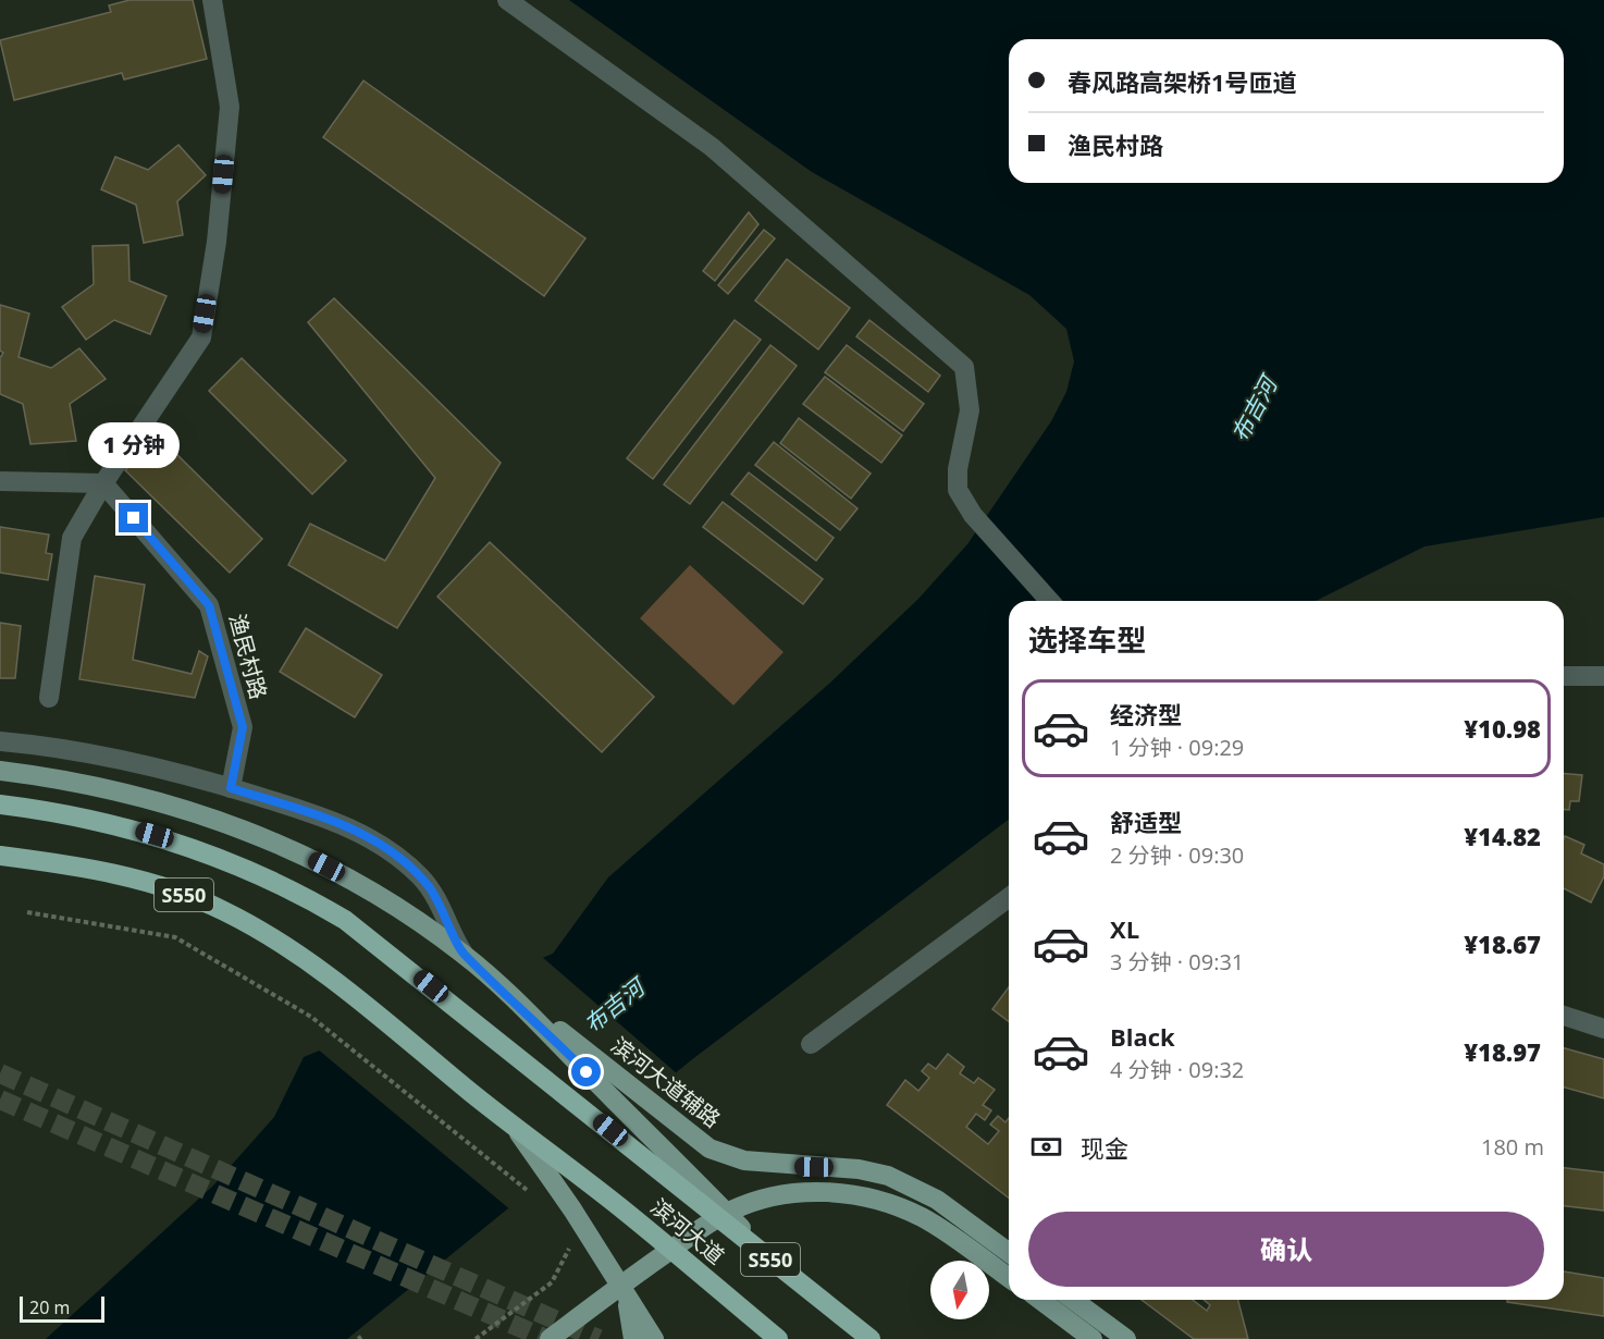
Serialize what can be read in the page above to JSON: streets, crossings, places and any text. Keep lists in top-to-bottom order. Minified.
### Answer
{"streets":{"highway":["S550","滨河大道"],"main road":["滨河大道辅路"],"street":["渔民村路"]},"crossings":[["S550","滨河大道"]],"water":["布吉河"],"scale_bar":"20 m","north":"bottom","page":{"banner":["春风路高架桥1号匝道","渔民村路"],"bubble":"1 分钟","heading":"选择车型","list":[{"name":"经济型","note":"1 分钟 · 09:29","value":"¥10.98"},{"name":"舒适型","note":"2 分钟 · 09:30","value":"¥14.82"},{"name":"XL","note":"3 分钟 · 09:31","value":"¥18.67"},{"name":"Black","note":"4 分钟 · 09:32","value":"¥18.97"}],"pay":["现金","180 m"],"buttons":"确认","scale":"20 m"}}
